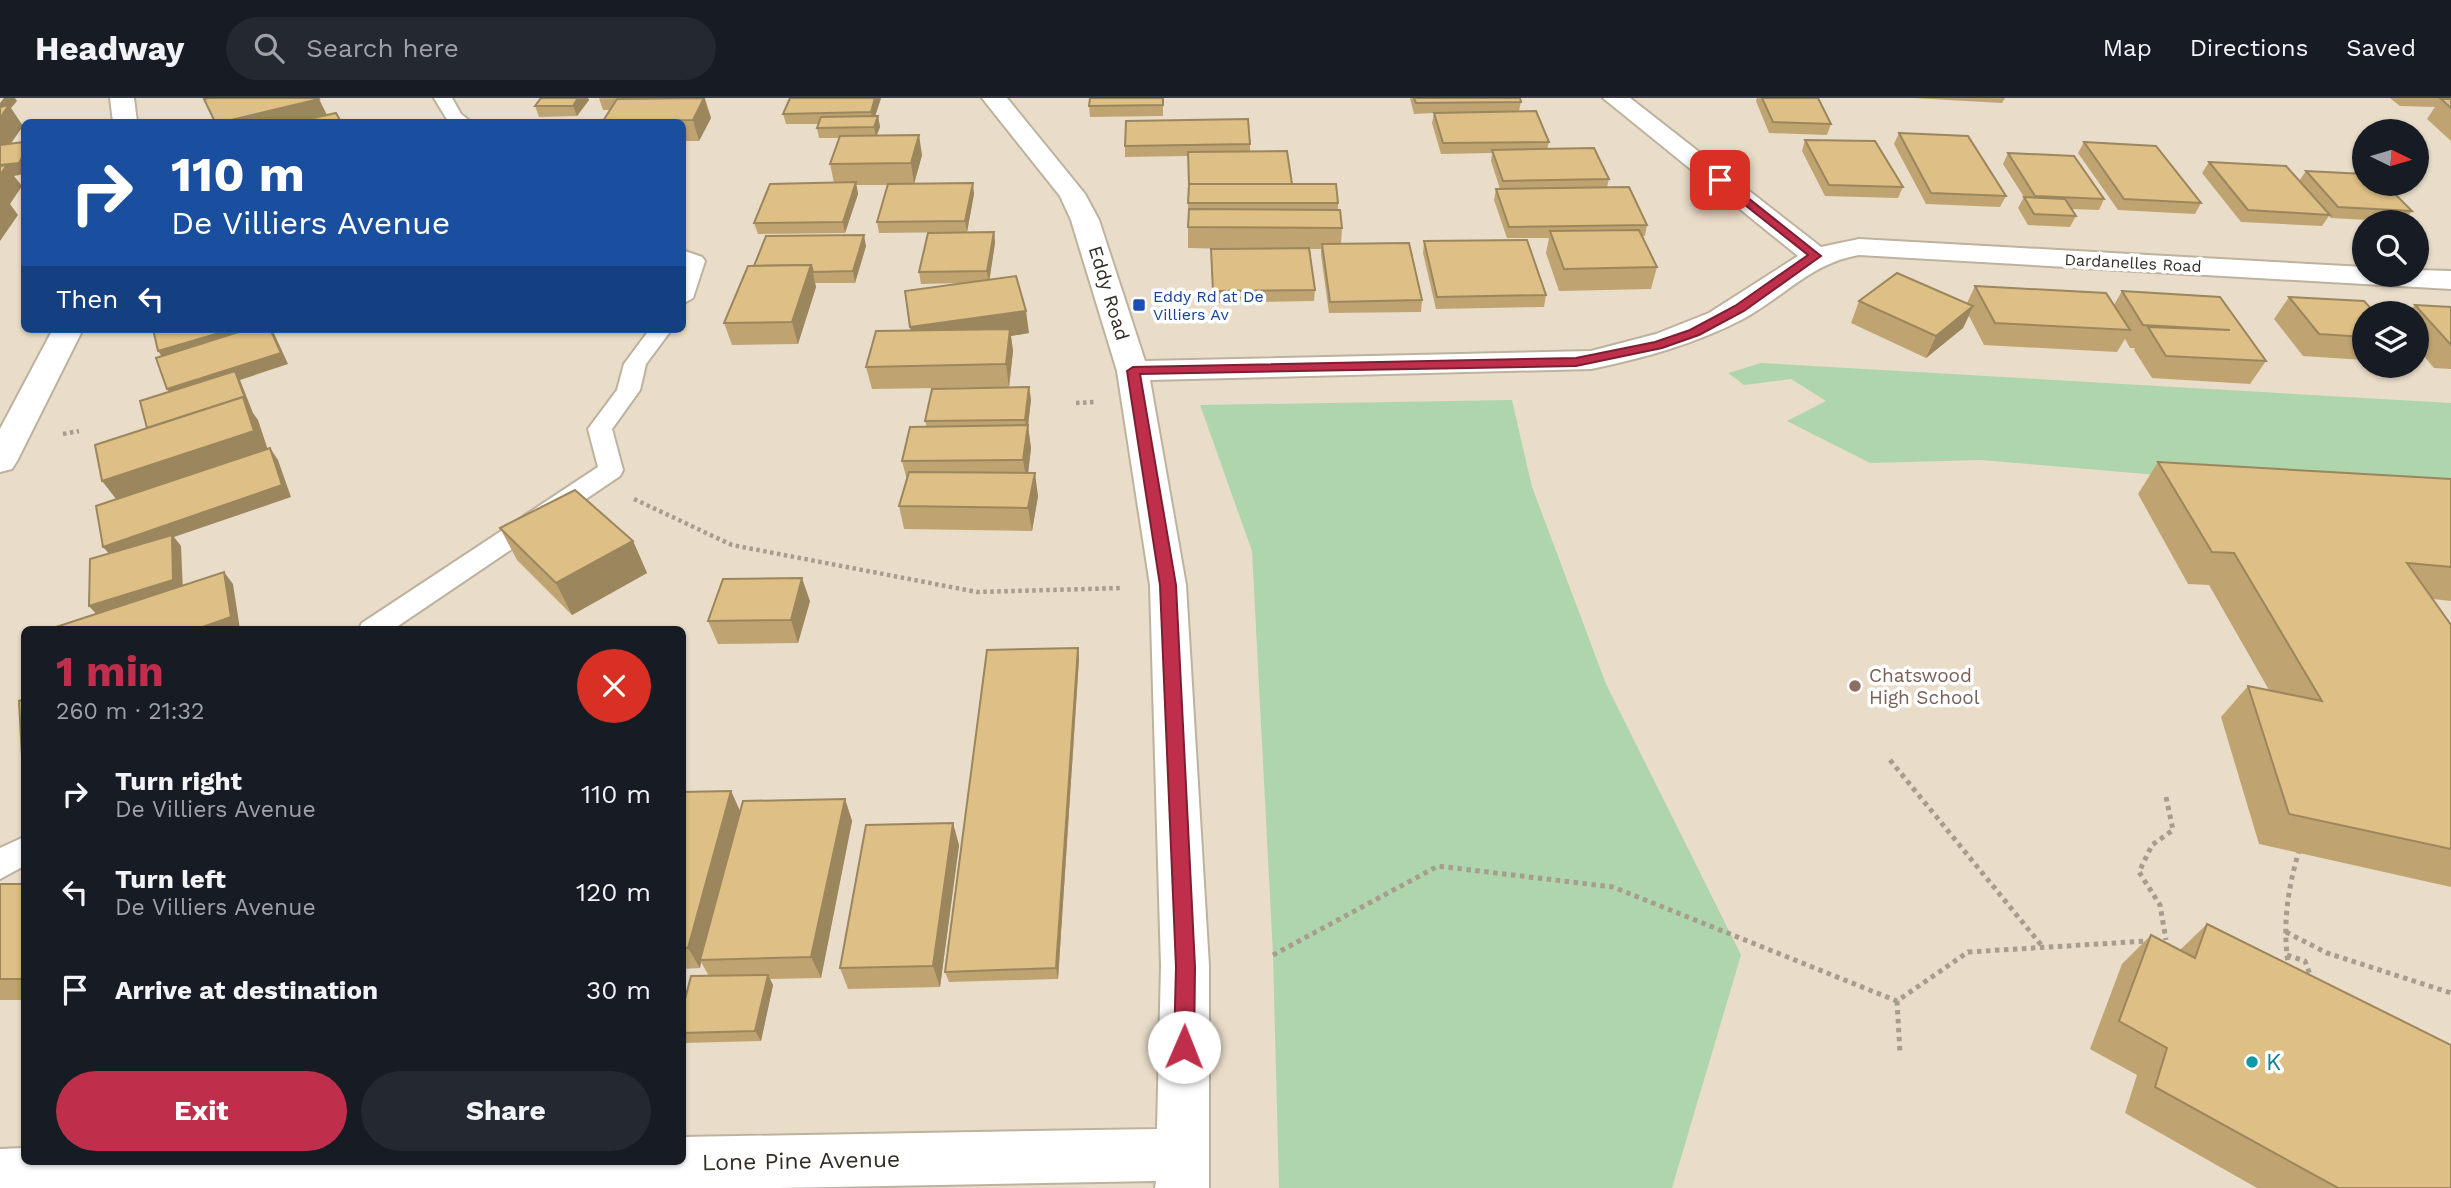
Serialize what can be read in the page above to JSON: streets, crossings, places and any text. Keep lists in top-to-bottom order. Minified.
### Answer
{"streets":{"street":["Dardanelles Road","Eddy Road","Lone Pine Avenue"]},"crossings":[["Dardanelles Road","Eddy Road"],["Eddy Road","Lone Pine Avenue"]],"places":{"transit":["Eddy Rd at De Villiers Av"],"other":["Chatswood High School","K"]},"north":"right","page":{"header":"Headway","search":"Search here","nav":["Map","Directions","Saved"],"turn":["110 m","De Villiers Avenue"],"then":"Then","heading":["1 min","260 m · 21:32"],"list":[{"name":"Turn right","note":"De Villiers Avenue","value":"110 m"},{"name":"Turn left","note":"De Villiers Avenue","value":"120 m"},{"name":"Arrive at destination","value":"30 m"}],"buttons":["Exit","Share"]}}
